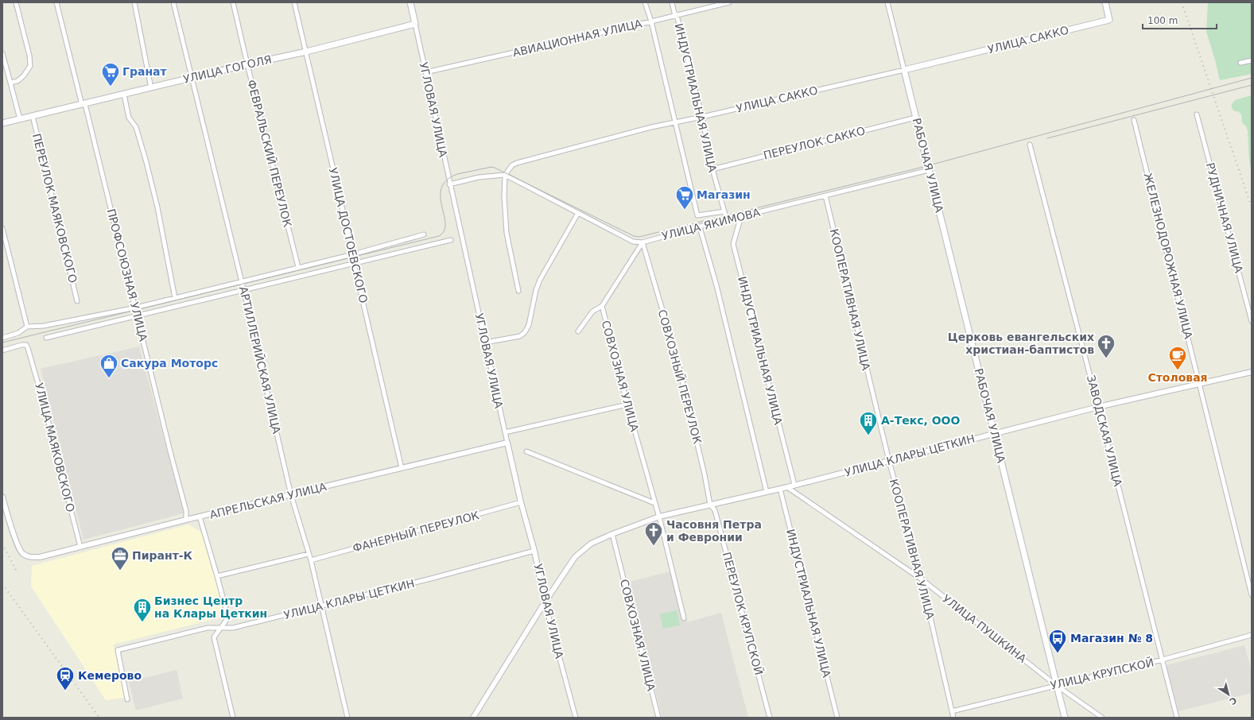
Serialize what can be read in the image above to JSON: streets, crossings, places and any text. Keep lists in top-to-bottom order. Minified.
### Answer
{"streets":{"main road":["УЛИЦА САККО","УЛИЦА ГОГОЛЯ","УГЛОВАЯ УЛИЦА","РАБОЧАЯ УЛИЦА"],"street":["АВИАЦИОННАЯ УЛИЦА","ИНДУСТРИАЛЬНАЯ УЛИЦА","ПЕРЕУЛОК САККО","ФЕВРАЛЬСКИЙ ПЕРЕУЛОК","ПЕРЕУЛОК МАЯКОВСКОГО","РУДНИЧНАЯ УЛИЦА","УЛИЦА ЯКИМОВА","УЛИЦА ДОСТОЕВСКОГО","ЖЕЛЕЗНОДОРОЖНАЯ УЛИЦА","ПРОФСОЮЗНАЯ УЛИЦА","КООПЕРАТИВНАЯ УЛИЦА","АРТИЛЛЕРИЙСКАЯ УЛИЦА","СОВХОЗНАЯ УЛИЦА","СОВХОЗНЫЙ ПЕРЕУЛОК","ЗАВОДСКАЯ УЛИЦА","УЛИЦА МАЯКОВСКОГО","УЛИЦА КЛАРЫ ЦЕТКИН","АПРЕЛЬСКАЯ УЛИЦА","ФАНЕРНЫЙ ПЕРЕУЛОК","ПЕРЕУЛОК КРУПСКОЙ","УЛИЦА ПУШКИНА","УЛИЦА КРУПСКОЙ"]},"crossings":[["АВИАЦИОННАЯ УЛИЦА","ИНДУСТРИАЛЬНАЯ УЛИЦА"],["АВИАЦИОННАЯ УЛИЦА","УГЛОВАЯ УЛИЦА"],["УЛИЦА САККО","ИНДУСТРИАЛЬНАЯ УЛИЦА"],["УЛИЦА САККО","РАБОЧАЯ УЛИЦА"],["УЛИЦА САККО","УЛИЦА ЯКИМОВА"],["УЛИЦА ГОГОЛЯ","УГЛОВАЯ УЛИЦА"],["УЛИЦА ГОГОЛЯ","ФЕВРАЛЬСКИЙ ПЕРЕУЛОК"],["УЛИЦА ГОГОЛЯ","ПЕРЕУЛОК МАЯКОВСКОГО"],["УЛИЦА ГОГОЛЯ","УЛИЦА ДОСТОЕВСКОГО"],["УЛИЦА ГОГОЛЯ","ПРОФСОЮЗНАЯ УЛИЦА"],["УЛИЦА ГОГОЛЯ","АРТИЛЛЕРИЙСКАЯ УЛИЦА"],["ИНДУСТРИАЛЬНАЯ УЛИЦА","ПЕРЕУЛОК САККО"],["ИНДУСТРИАЛЬНАЯ УЛИЦА","УЛИЦА ЯКИМОВА"],["ИНДУСТРИАЛЬНАЯ УЛИЦА","УЛИЦА КЛАРЫ ЦЕТКИН"],["УГЛОВАЯ УЛИЦА","УЛИЦА КЛАРЫ ЦЕТКИН"],["УГЛОВАЯ УЛИЦА","АПРЕЛЬСКАЯ УЛИЦА"],["УГЛОВАЯ УЛИЦА","ФАНЕРНЫЙ ПЕРЕУЛОК"],["ПЕРЕУЛОК САККО","РАБОЧАЯ УЛИЦА"],["РАБОЧАЯ УЛИЦА","УЛИЦА ЯКИМОВА"],["РАБОЧАЯ УЛИЦА","УЛИЦА КЛАРЫ ЦЕТКИН"],["РАБОЧАЯ УЛИЦА","УЛИЦА ПУШКИНА"],["РАБОЧАЯ УЛИЦА","УЛИЦА КРУПСКОЙ"],["УЛИЦА ЯКИМОВА","КООПЕРАТИВНАЯ УЛИЦА"],["УЛИЦА ЯКИМОВА","СОВХОЗНАЯ УЛИЦА"],["УЛИЦА ЯКИМОВА","СОВХОЗНЫЙ ПЕРЕУЛОК"],["УЛИЦА ДОСТОЕВСКОГО","АПРЕЛЬСКАЯ УЛИЦА"],["ЖЕЛЕЗНОДОРОЖНАЯ УЛИЦА","УЛИЦА КЛАРЫ ЦЕТКИН"],["ПРОФСОЮЗНАЯ УЛИЦА","АПРЕЛЬСКАЯ УЛИЦА"],["КООПЕРАТИВНАЯ УЛИЦА","УЛИЦА КЛАРЫ ЦЕТКИН"],["КООПЕРАТИВНАЯ УЛИЦА","УЛИЦА ПУШКИНА"],["КООПЕРАТИВНАЯ УЛИЦА","УЛИЦА КРУПСКОЙ"],["АРТИЛЛЕРИЙСКАЯ УЛИЦА","УЛИЦА КЛАРЫ ЦЕТКИН"],["АРТИЛЛЕРИЙСКАЯ УЛИЦА","АПРЕЛЬСКАЯ УЛИЦА"],["АРТИЛЛЕРИЙСКАЯ УЛИЦА","ФАНЕРНЫЙ ПЕРЕУЛОК"],["СОВХОЗНАЯ УЛИЦА","СОВХОЗНЫЙ ПЕРЕУЛОК"],["СОВХОЗНАЯ УЛИЦА","УЛИЦА КЛАРЫ ЦЕТКИН"],["СОВХОЗНЫЙ ПЕРЕУЛОК","УЛИЦА КЛАРЫ ЦЕТКИН"],["СОВХОЗНЫЙ ПЕРЕУЛОК","ПЕРЕУЛОК КРУПСКОЙ"],["ЗАВОДСКАЯ УЛИЦА","УЛИЦА КЛАРЫ ЦЕТКИН"],["ЗАВОДСКАЯ УЛИЦА","УЛИЦА КРУПСКОЙ"],["УЛИЦА МАЯКОВСКОГО","АПРЕЛЬСКАЯ УЛИЦА"],["УЛИЦА КЛАРЫ ЦЕТКИН","ПЕРЕУЛОК КРУПСКОЙ"],["УЛИЦА КЛАРЫ ЦЕТКИН","УЛИЦА ПУШКИНА"],["УЛИЦА ПУШКИНА","УЛИЦА КРУПСКОЙ"]],"places":{"supermarket":["Гранат","Магазин"],"church":["Церковь евангельских христиан-баптистов","Часовня Петра и Февронии"],"cafe":["Столовая"],"shop":["Сакура Моторс"],"building":["А-Текс, ООО","Бизнес Центр на Клары Цеткин"],"office":["Пирант-К"],"bus stop":["Магазин № 8"],"station":["Кемерово"]},"scale_bar":"100 m","north":"bottom right"}
